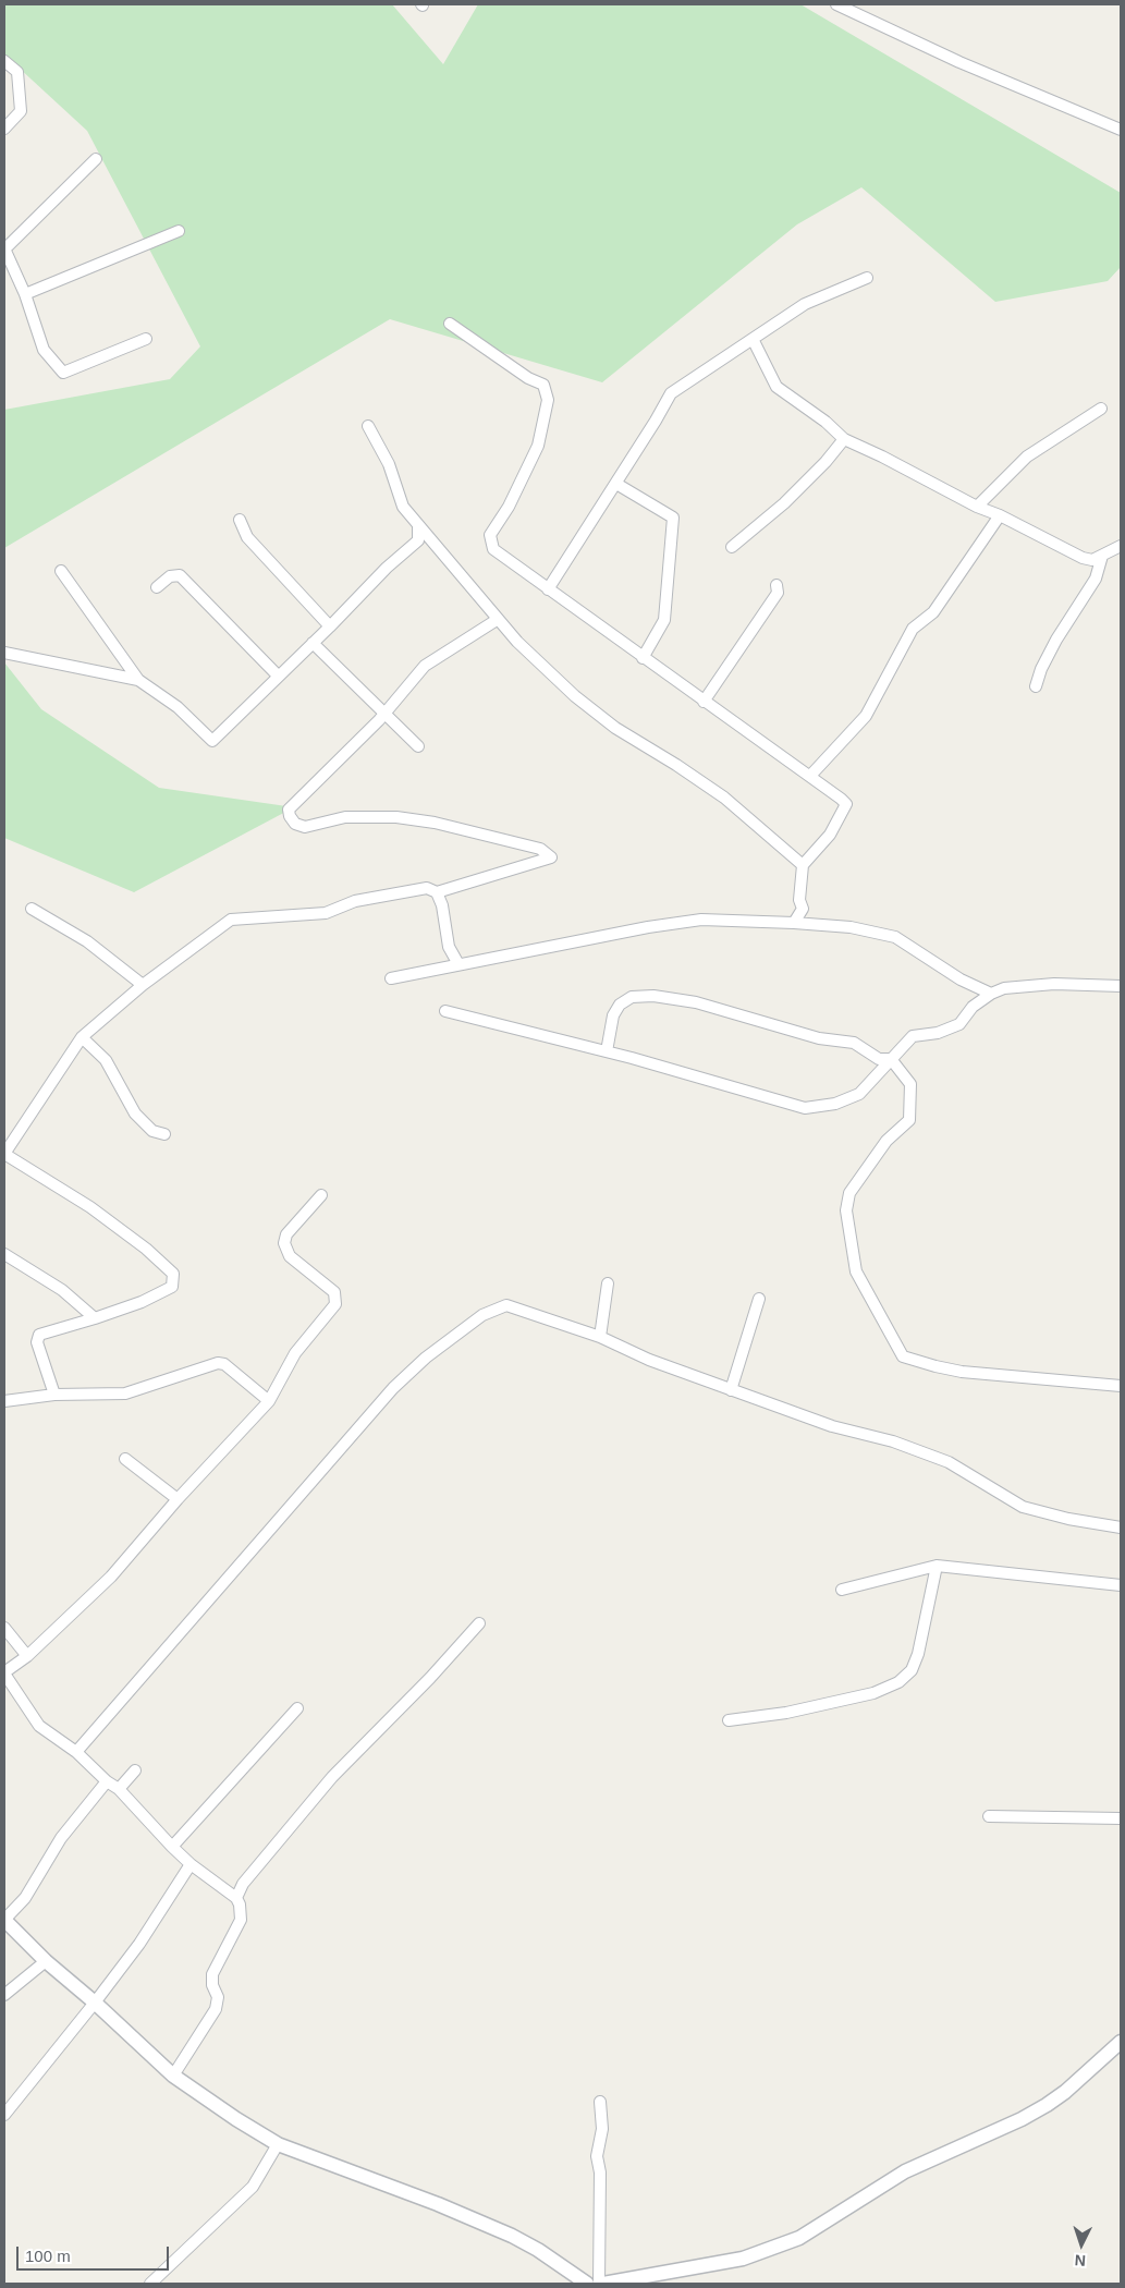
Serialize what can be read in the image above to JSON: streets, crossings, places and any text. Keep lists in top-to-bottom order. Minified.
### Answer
{"scale_bar":"100 m","north":"bottom"}
